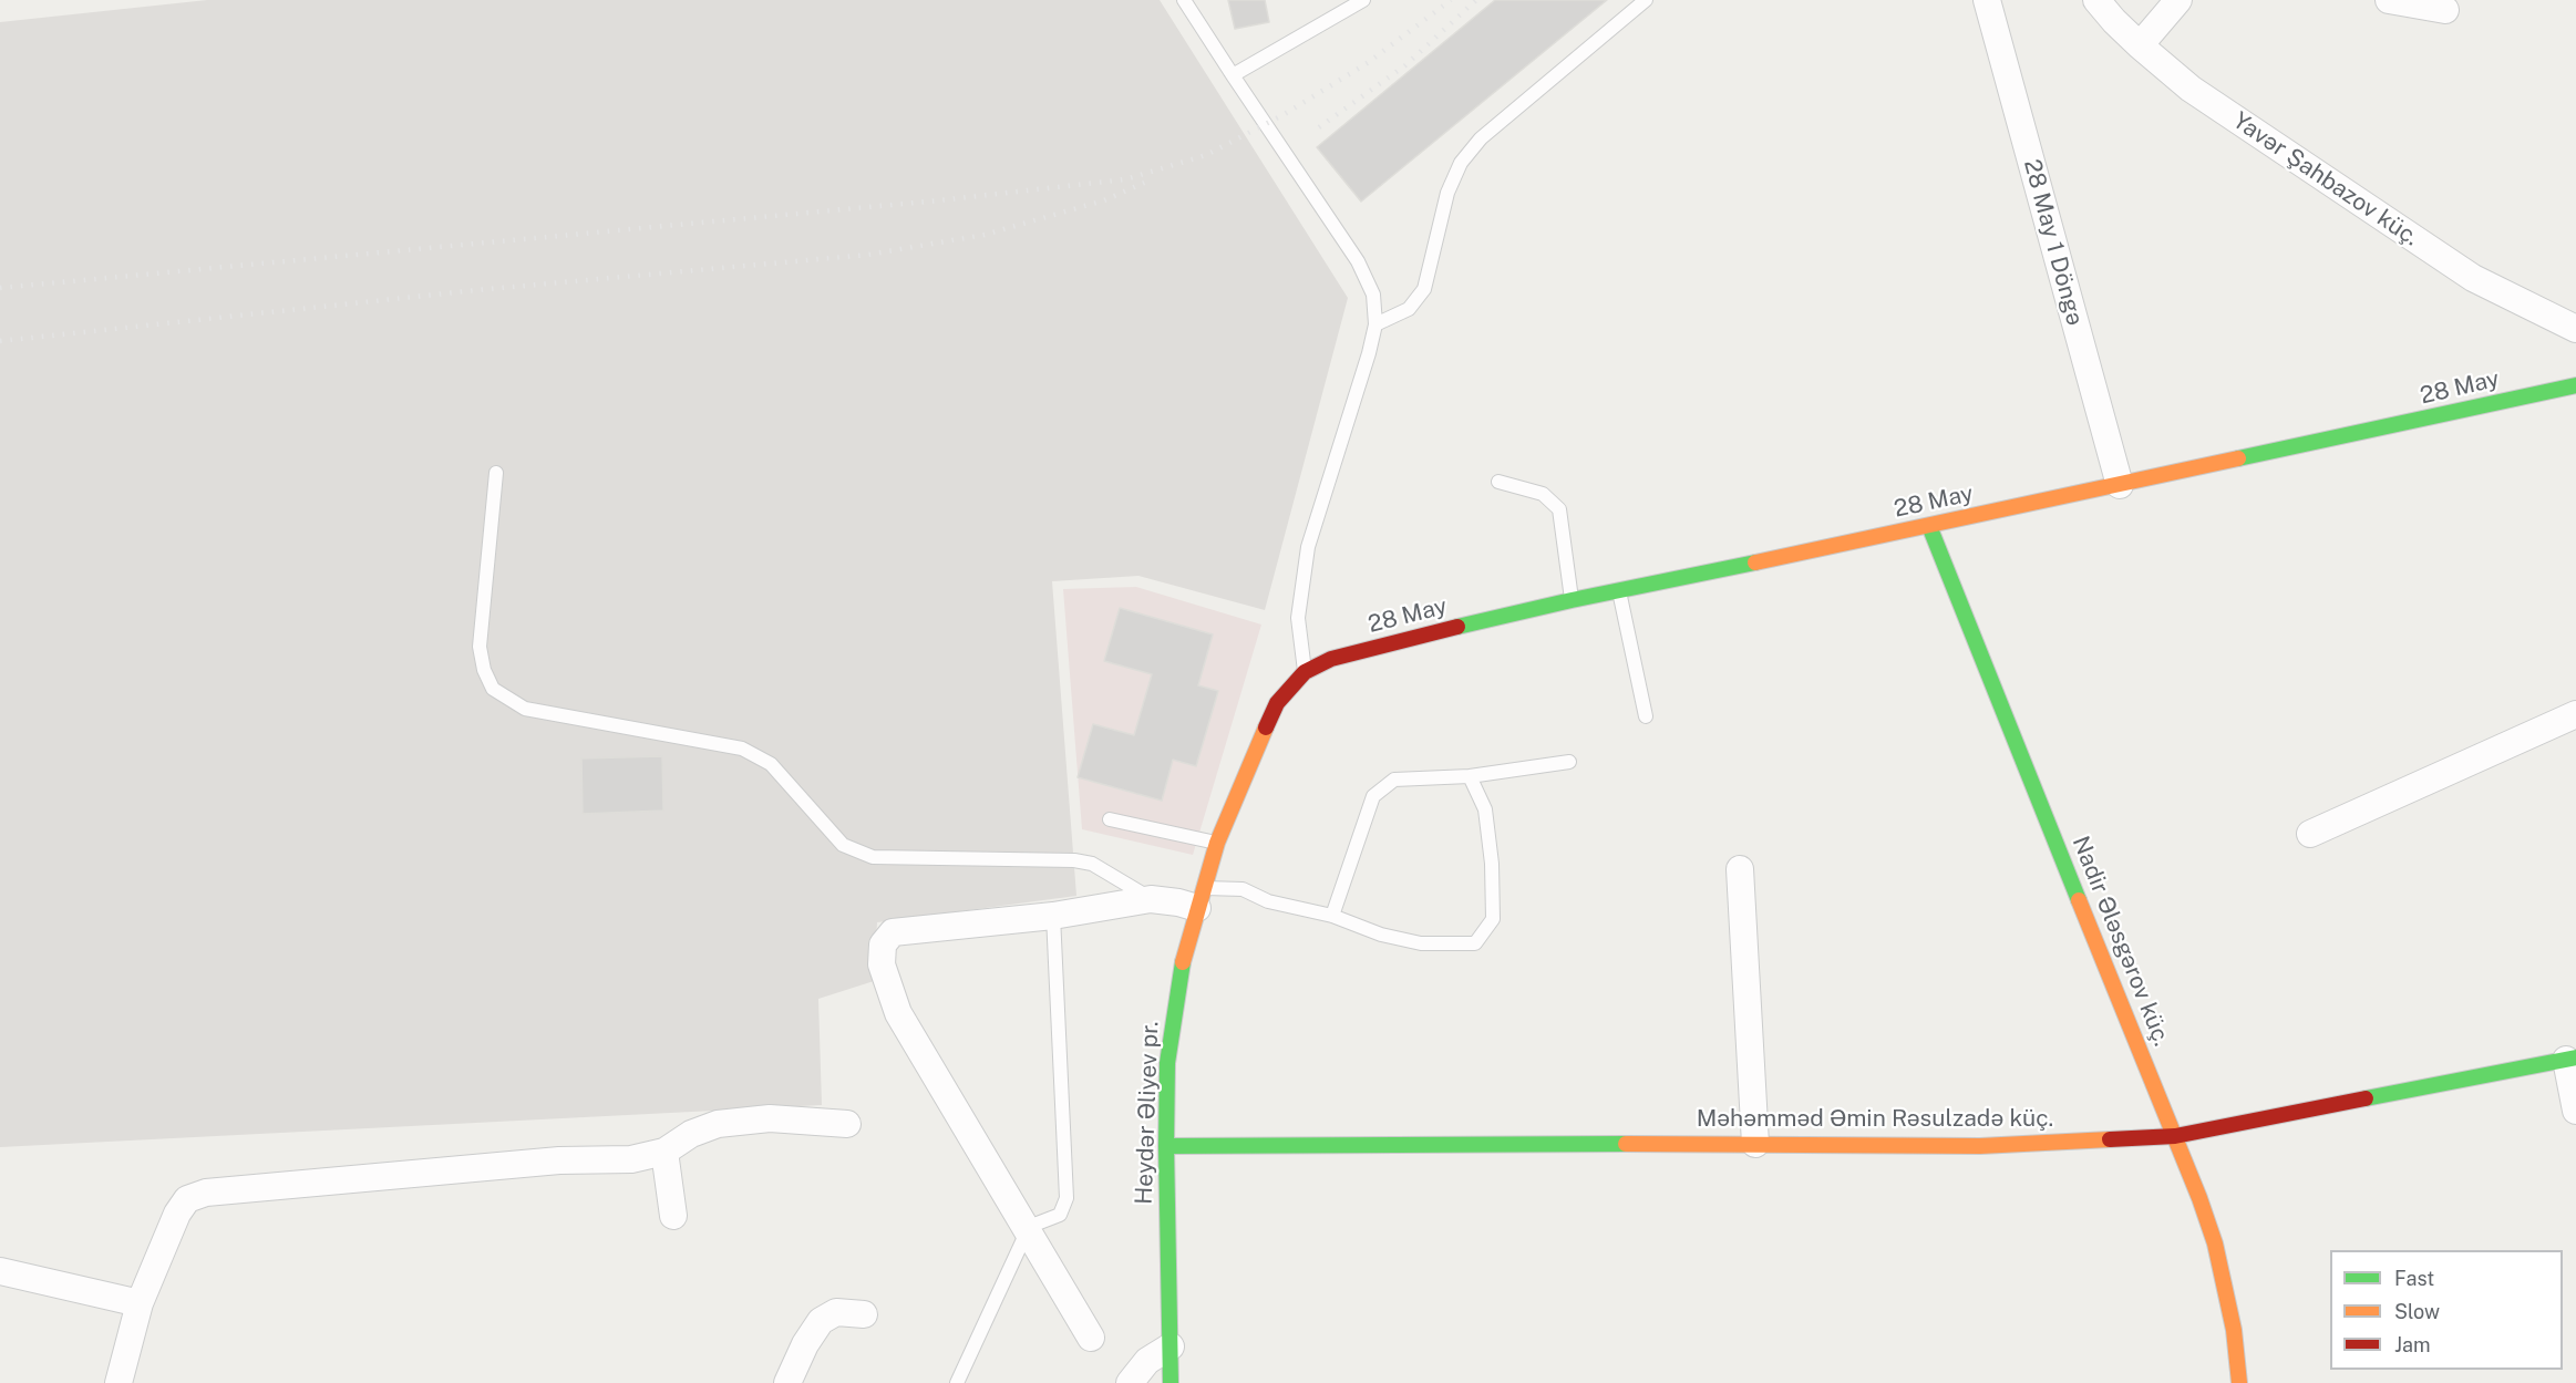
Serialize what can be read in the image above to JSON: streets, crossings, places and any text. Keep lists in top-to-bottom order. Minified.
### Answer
{"streets":{"street":["Yavər Şahbazov küç.","28 May 1 Döngə","28 May","Nadir Ələsgərov küç.","Heydər Əliyev pr.","Məhəmməd Əmin Rəsulzadə küç."]},"crossings":[["28 May 1 Döngə","28 May"],["28 May","Nadir Ələsgərov küç."],["28 May","Heydər Əliyev pr."],["Nadir Ələsgərov küç.","Məhəmməd Əmin Rəsulzadə küç."],["Heydər Əliyev pr.","Məhəmməd Əmin Rəsulzadə küç."]],"legend":["Fast","Slow","Jam"]}
